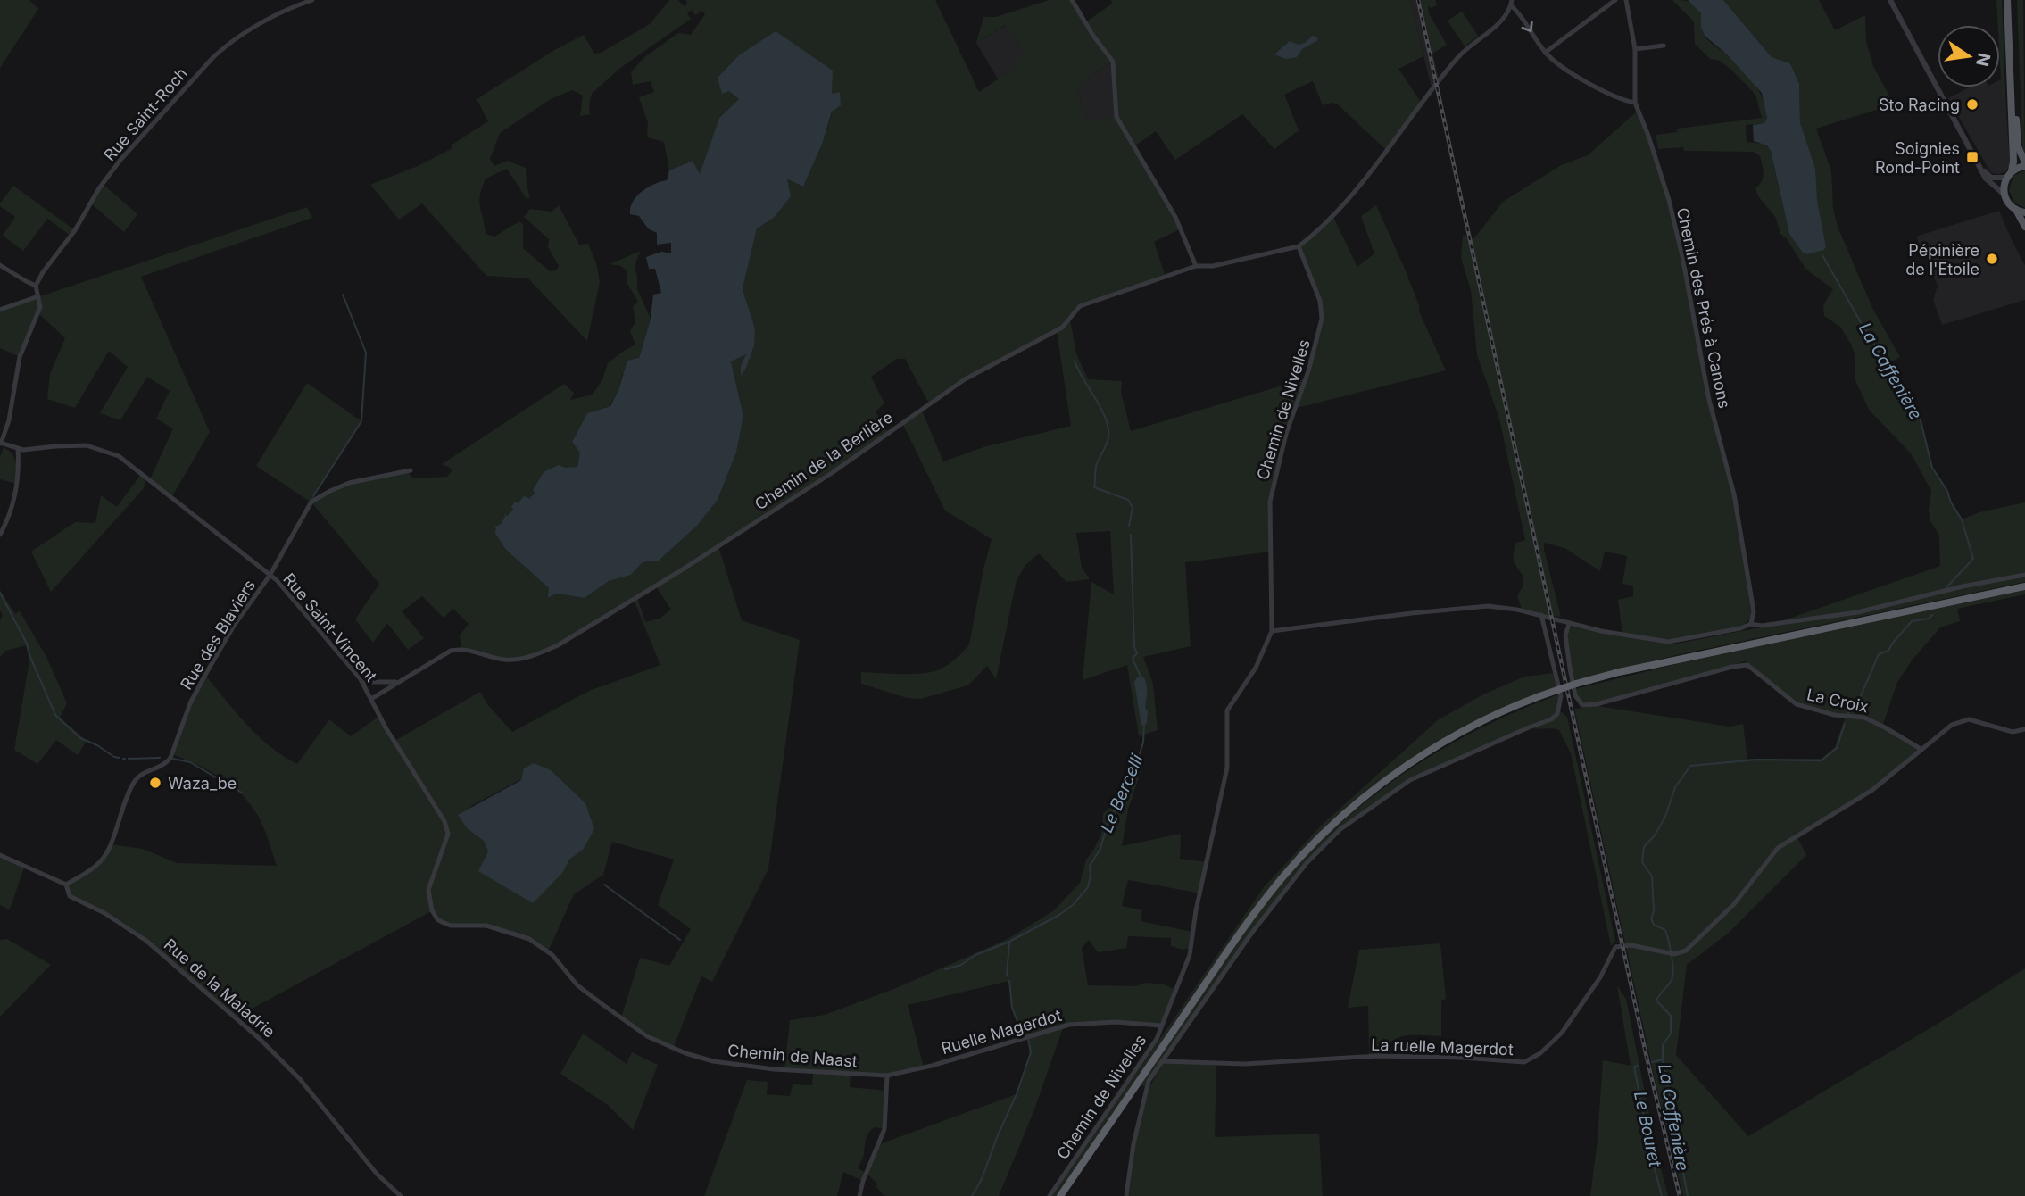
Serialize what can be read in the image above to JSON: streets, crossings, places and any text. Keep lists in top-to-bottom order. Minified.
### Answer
{"streets":{"street":["Rue Saint-Roch","Chemin des Prés à Canons","Chemin de Nivelles","Chemin de la Berlière","Rue Saint-Vincent","Rue des Blaviers","La Croix","Rue de la Maladrie","Ruelle Magerdot","La ruelle Magerdot","Chemin de Naast"]},"crossings":[["Chemin de Nivelles","Chemin de la Berlière"],["Chemin de Nivelles","Ruelle Magerdot"],["Chemin de Nivelles","La ruelle Magerdot"],["Chemin de la Berlière","Rue Saint-Vincent"],["Rue Saint-Vincent","Rue des Blaviers"],["Rue Saint-Vincent","Chemin de Naast"],["Rue des Blaviers","Rue de la Maladrie"],["La Croix","La ruelle Magerdot"],["Ruelle Magerdot","Chemin de Naast"]],"water":["La Caffenière","Le Bercelli","Le Bouret"],"places":{"other":["Sto Racing","Pépinière de l'Etoile","Waza_be"],"transit":["Soignies Rond-Point"]},"north":"right"}
